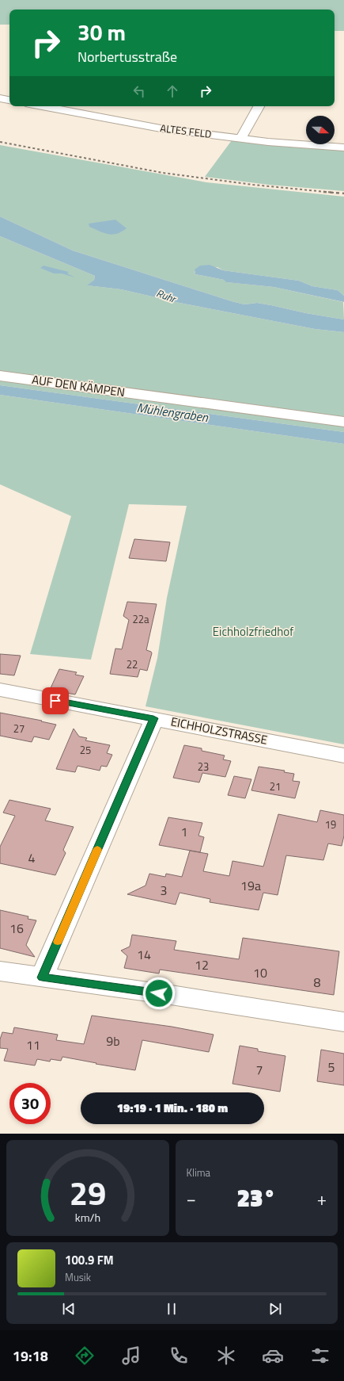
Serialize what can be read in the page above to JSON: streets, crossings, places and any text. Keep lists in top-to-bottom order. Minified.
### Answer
{"streets":{"street":["ALTES FELD","AUF DEN KÄMPEN","EICHHOLZSTRASSE"]},"water":["Ruhr","Mühlengraben"],"parks":["Eichholzfriedhof"],"house_numbers":["22a","22","27","25","23","21","19","1","4","19a","3","16","14","12","10","8","9b","11","5","7"],"north":"right","page":{"turn":["30 m","Norbertusstraße"],"limit":"30","trip":"19:19 · 1 Min. · 180 m","tile":"Klima","heat":["−","23°","+"],"song":["100.9 FM","Musik"],"tabs":"19:18","gauge":["29","km/h"]}}
